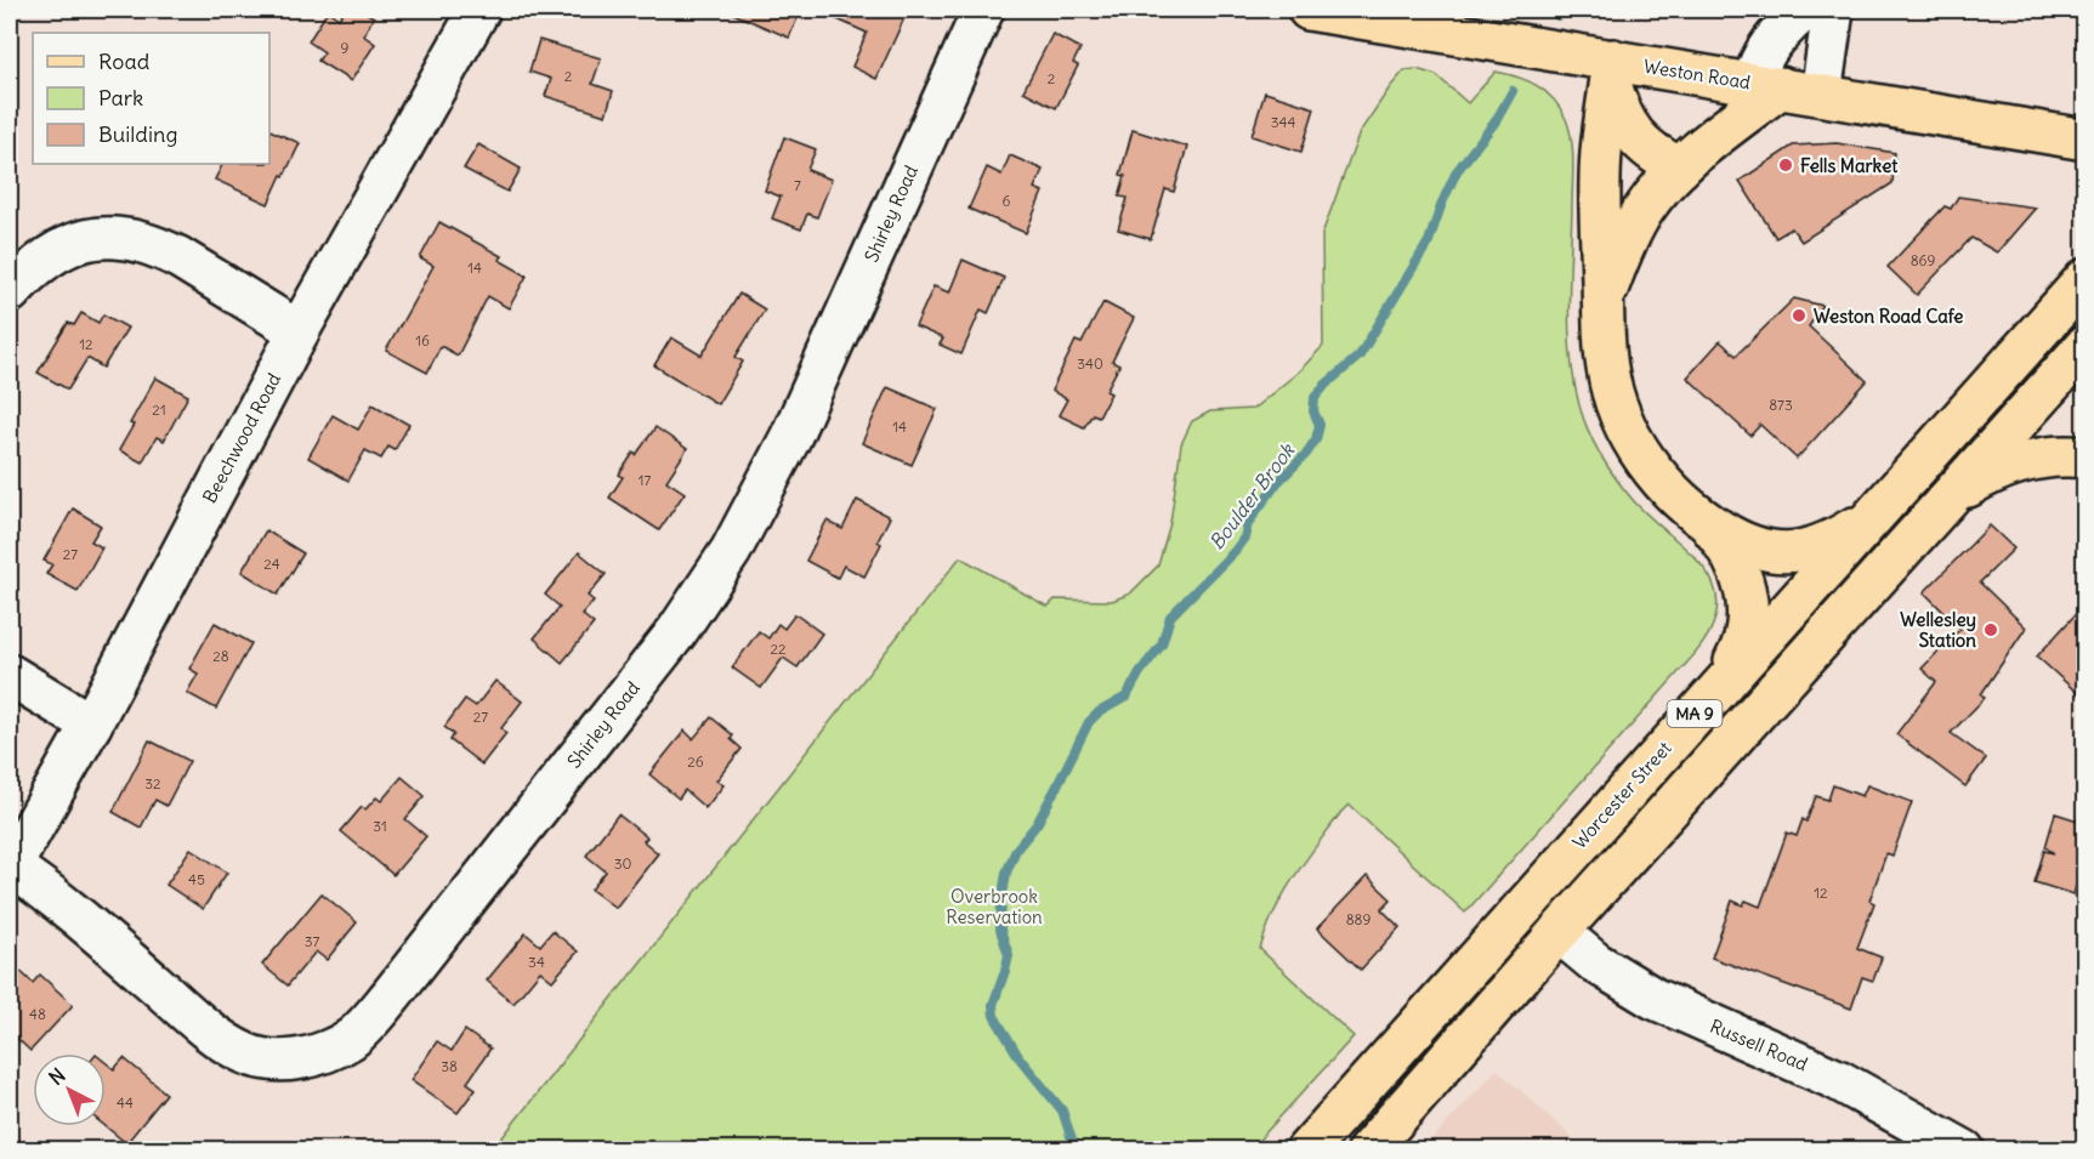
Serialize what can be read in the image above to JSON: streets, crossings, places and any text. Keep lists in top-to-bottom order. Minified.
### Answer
{"streets":{"main road":["Weston Road","MA 9","Worcester Street"],"street":["Shirley Road","Beechwood Road","Russell Road"]},"crossings":[["Shirley Road","Beechwood Road"],["MA 9","Russell Road"]],"water":["Boulder Brook"],"parks":["Overbrook Reservation"],"places":["Fells Market","Weston Road Cafe","Wellesley Station"],"house_numbers":["9","2","2","344","7","6","869","14","16","12","340","873","21","14","17","27","24","22","28","27","26","32","31","30","45","12","889","37","34","48","38","44"],"legend":["Road","Park","Building"],"north":"top left"}
